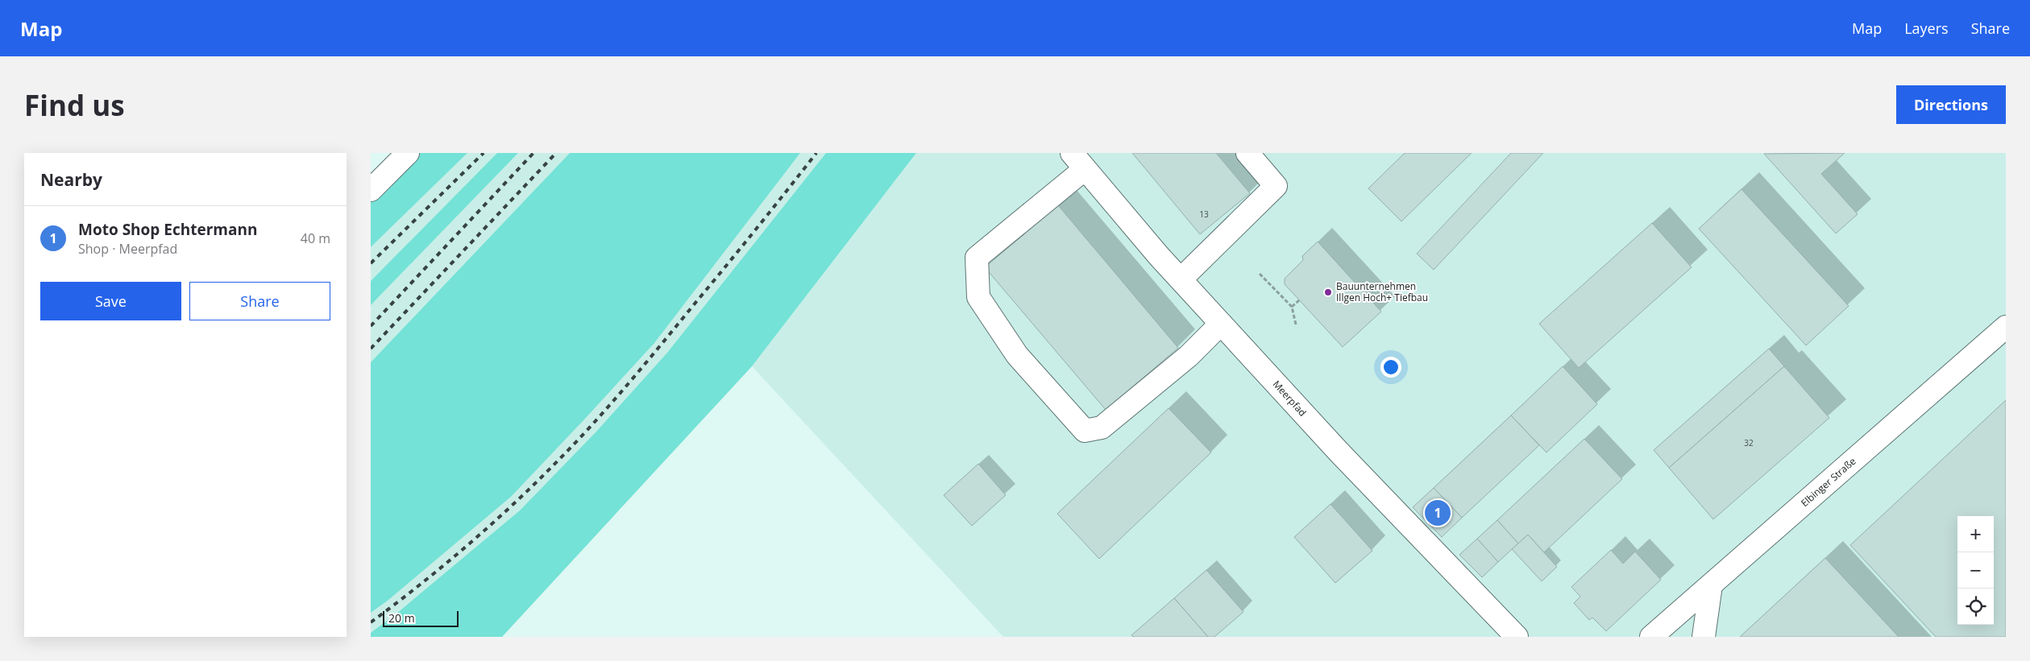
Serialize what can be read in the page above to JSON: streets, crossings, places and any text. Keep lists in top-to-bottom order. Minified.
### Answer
{"streets":{"street":["Meerpfad","Elbinger Straße"]},"places":["Bauunternehmen Illgen Hoch+ Tiefbau"],"house_numbers":["13","32"],"scale_bar":"20 m","page":{"header":"Map","nav":["Map","Layers","Share"],"buttons":["Directions",["Save","Share"]],"title":"Find us","heading":"Nearby","list":[{"mark":"1","name":"Moto Shop Echtermann","note":"Shop · Meerpfad","value":"40 m"}],"pins":"1","map_buttons":["+","−"],"scale":"20 m"}}
